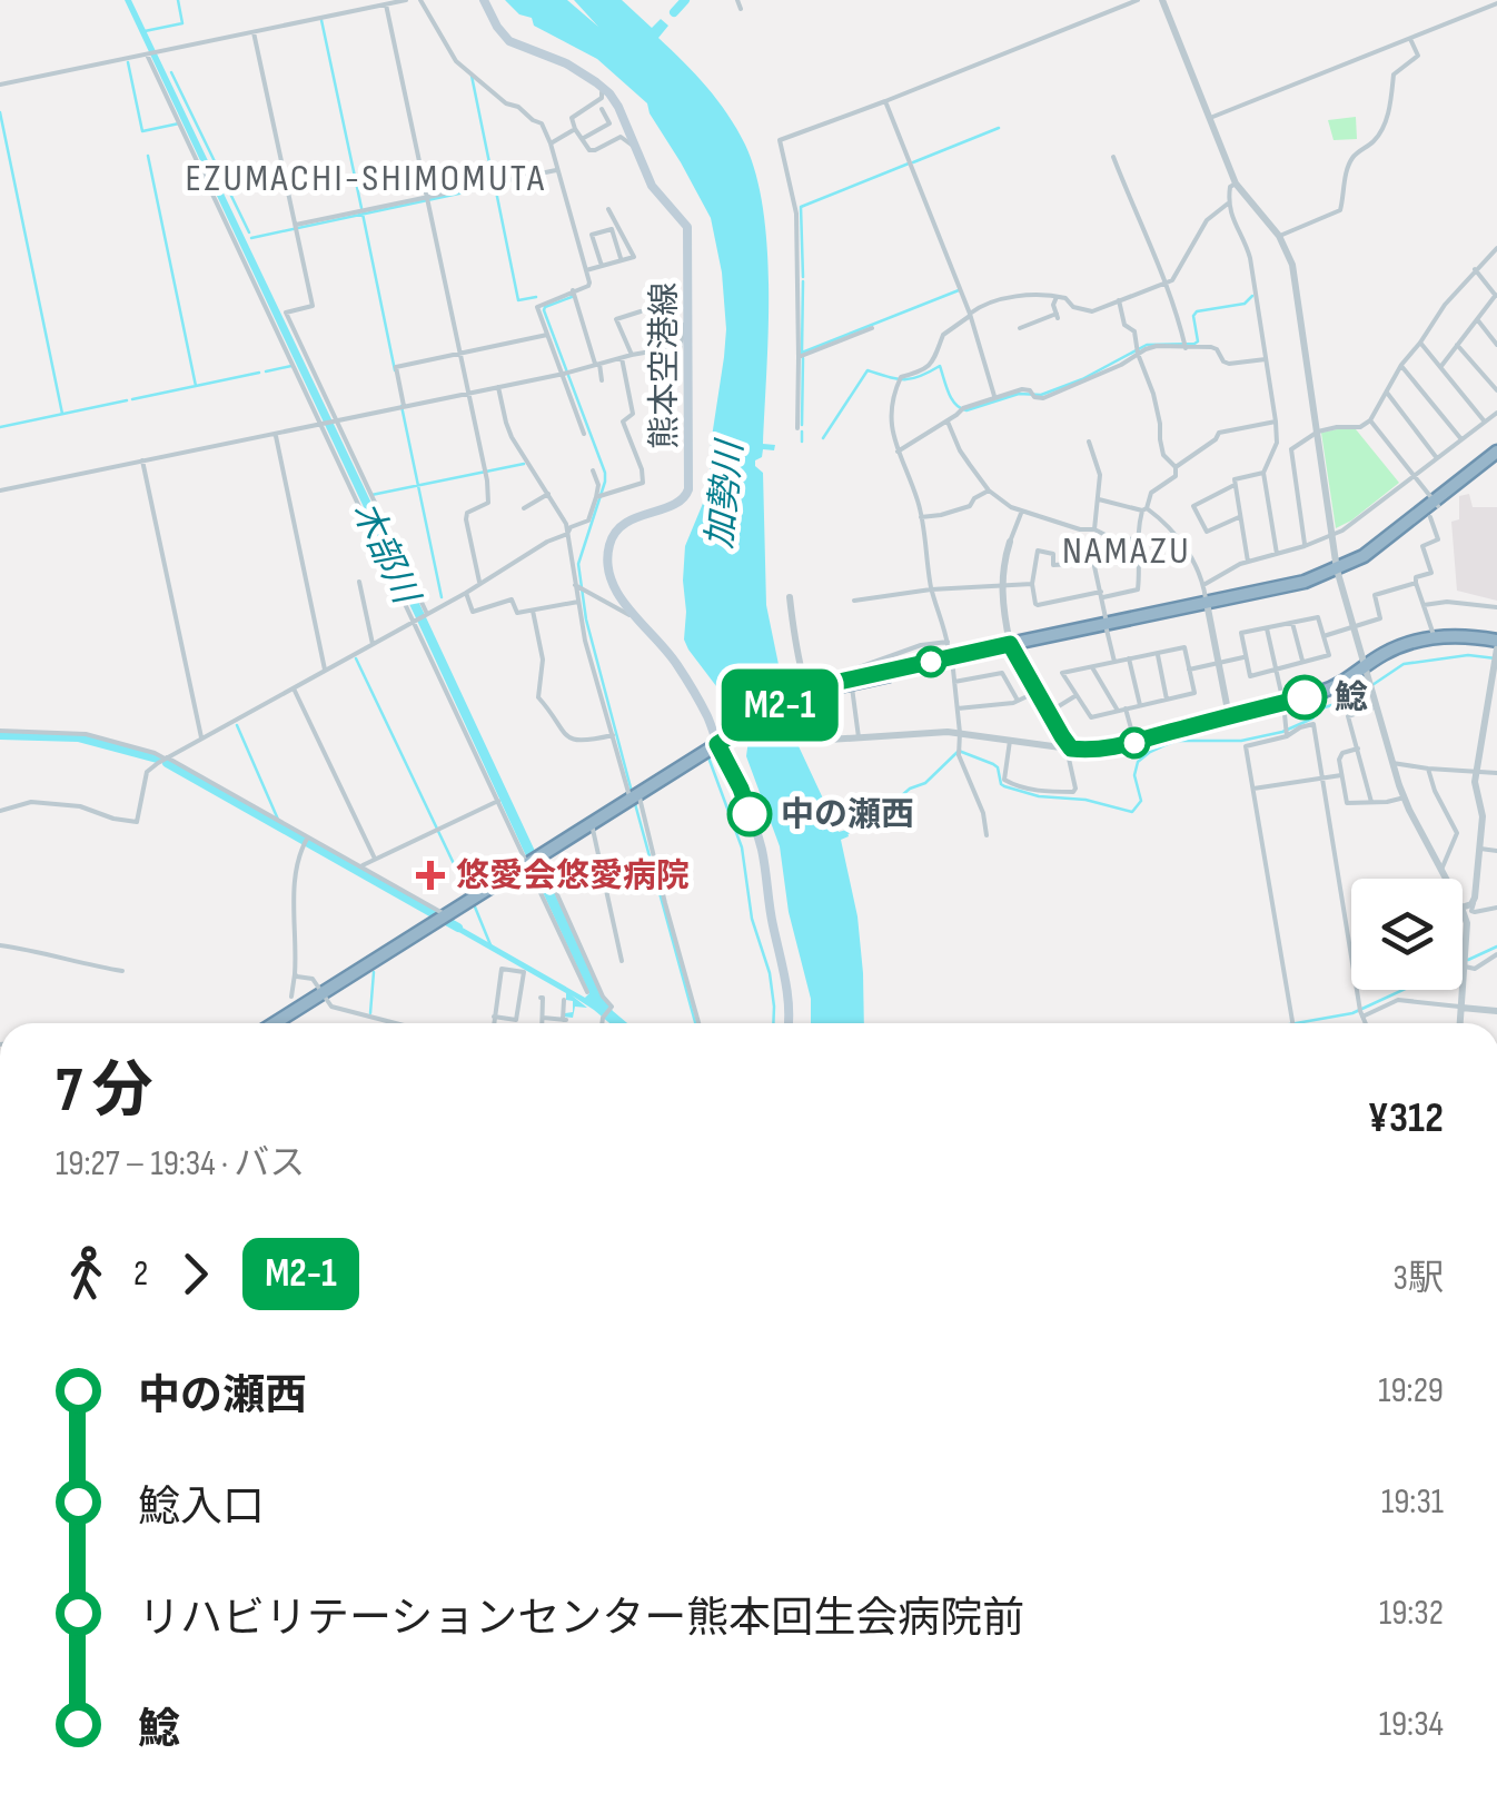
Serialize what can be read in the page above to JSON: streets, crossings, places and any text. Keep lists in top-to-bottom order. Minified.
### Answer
{"streets":{"main road":["熊本空港線"]},"districts":["EZUMACHI-SHIMOMUTA","NAMAZU"],"water":["加勢川","木部川"],"places":{"other":["鯰","中の瀬西"],"health":["悠愛会悠愛病院"]},"lines":["bus line M2-1"],"page":{"on_map":"M2-1","heading":["7 分","19:27 – 19:34 · バス","¥312"],"legs":["2","M2-1","3駅"],"list":[{"name":"中の瀬西","value":"19:29"},{"name":"鯰入口","value":"19:31"},{"name":"リハビリテーションセンター熊本回生会病院前","value":"19:32"},{"name":"鯰","value":"19:34"}]}}
